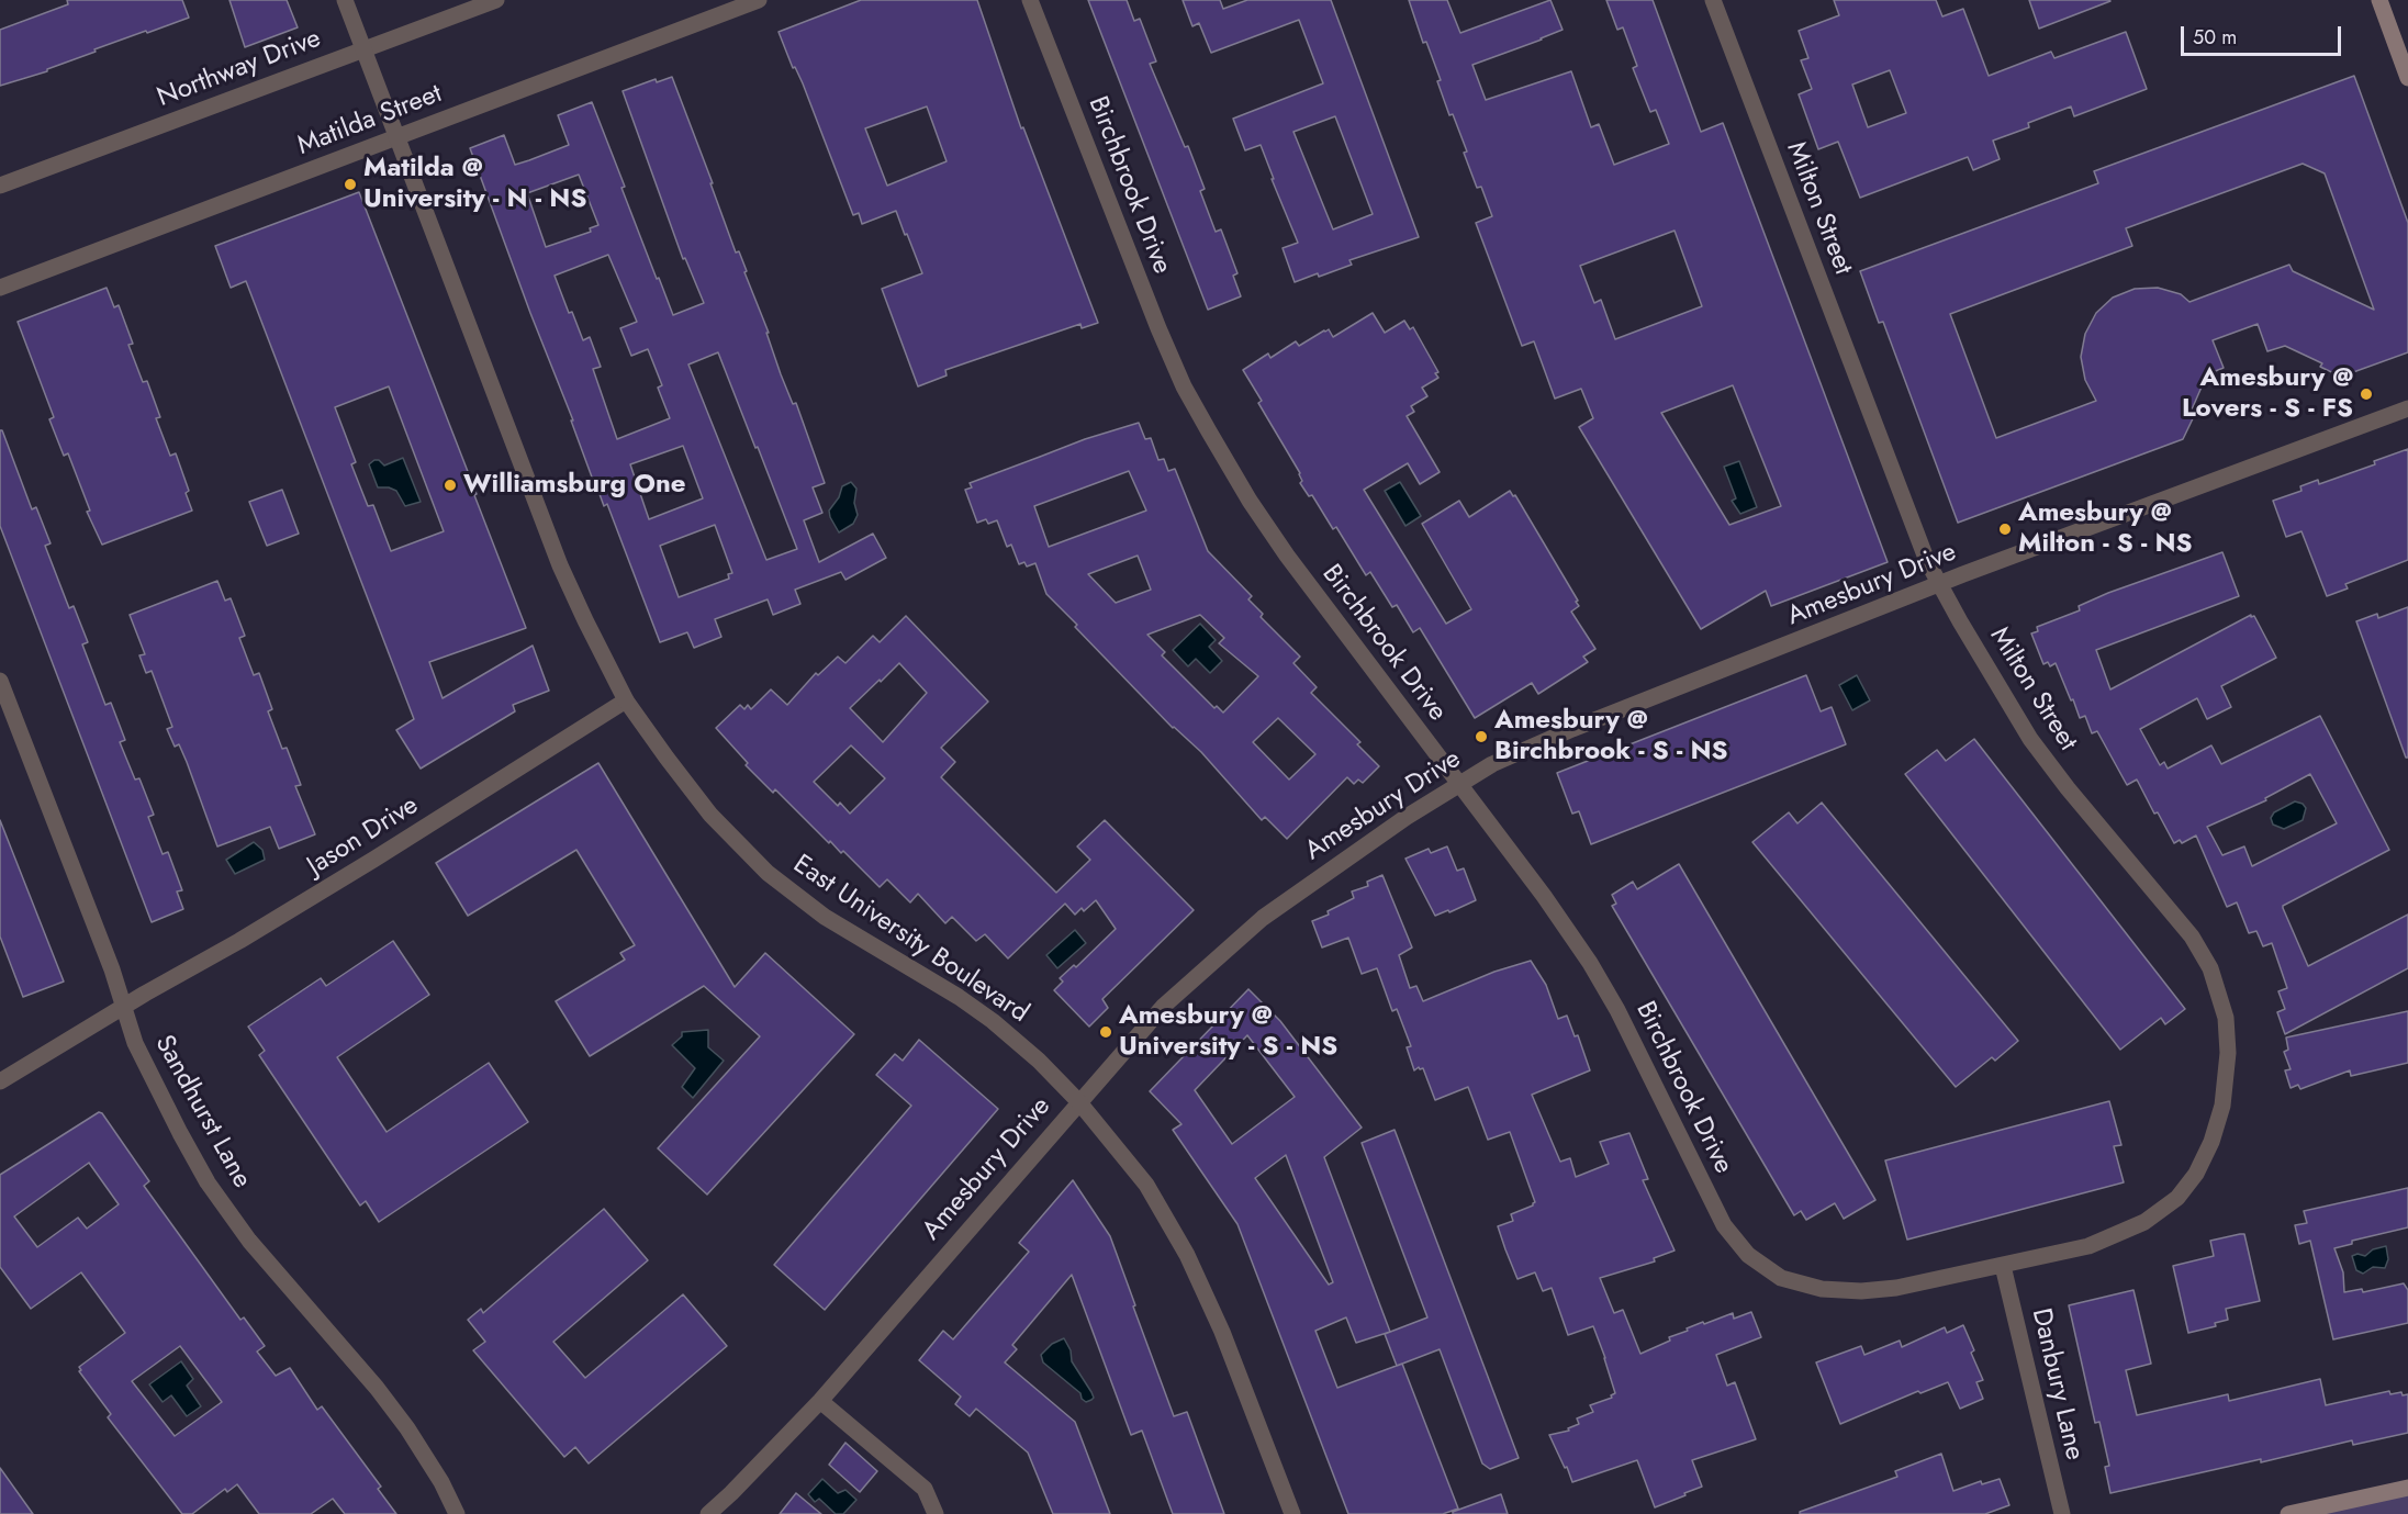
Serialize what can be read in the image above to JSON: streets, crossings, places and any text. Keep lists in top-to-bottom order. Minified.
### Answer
{"streets":{"street":["Northway Drive","Matilda Street","Birchbrook Drive","Milton Street","Amesbury Drive","Jason Drive","East University Boulevard","Sandhurst Lane","Danbury Lane"]},"crossings":[["Northway Drive","East University Boulevard"],["Matilda Street","East University Boulevard"],["Birchbrook Drive","Milton Street"],["Birchbrook Drive","Amesbury Drive"],["Birchbrook Drive","Danbury Lane"],["Milton Street","Amesbury Drive"],["Milton Street","Danbury Lane"],["Amesbury Drive","East University Boulevard"],["Jason Drive","East University Boulevard"],["Jason Drive","Sandhurst Lane"]],"places":["Matilda @ University - N - NS","Amesbury @ Lovers - S - FS","Williamsburg One","Amesbury @ Milton - S - NS","Amesbury @ Birchbrook - S - NS","Amesbury @ University - S - NS"],"scale_bar":"50 m"}
